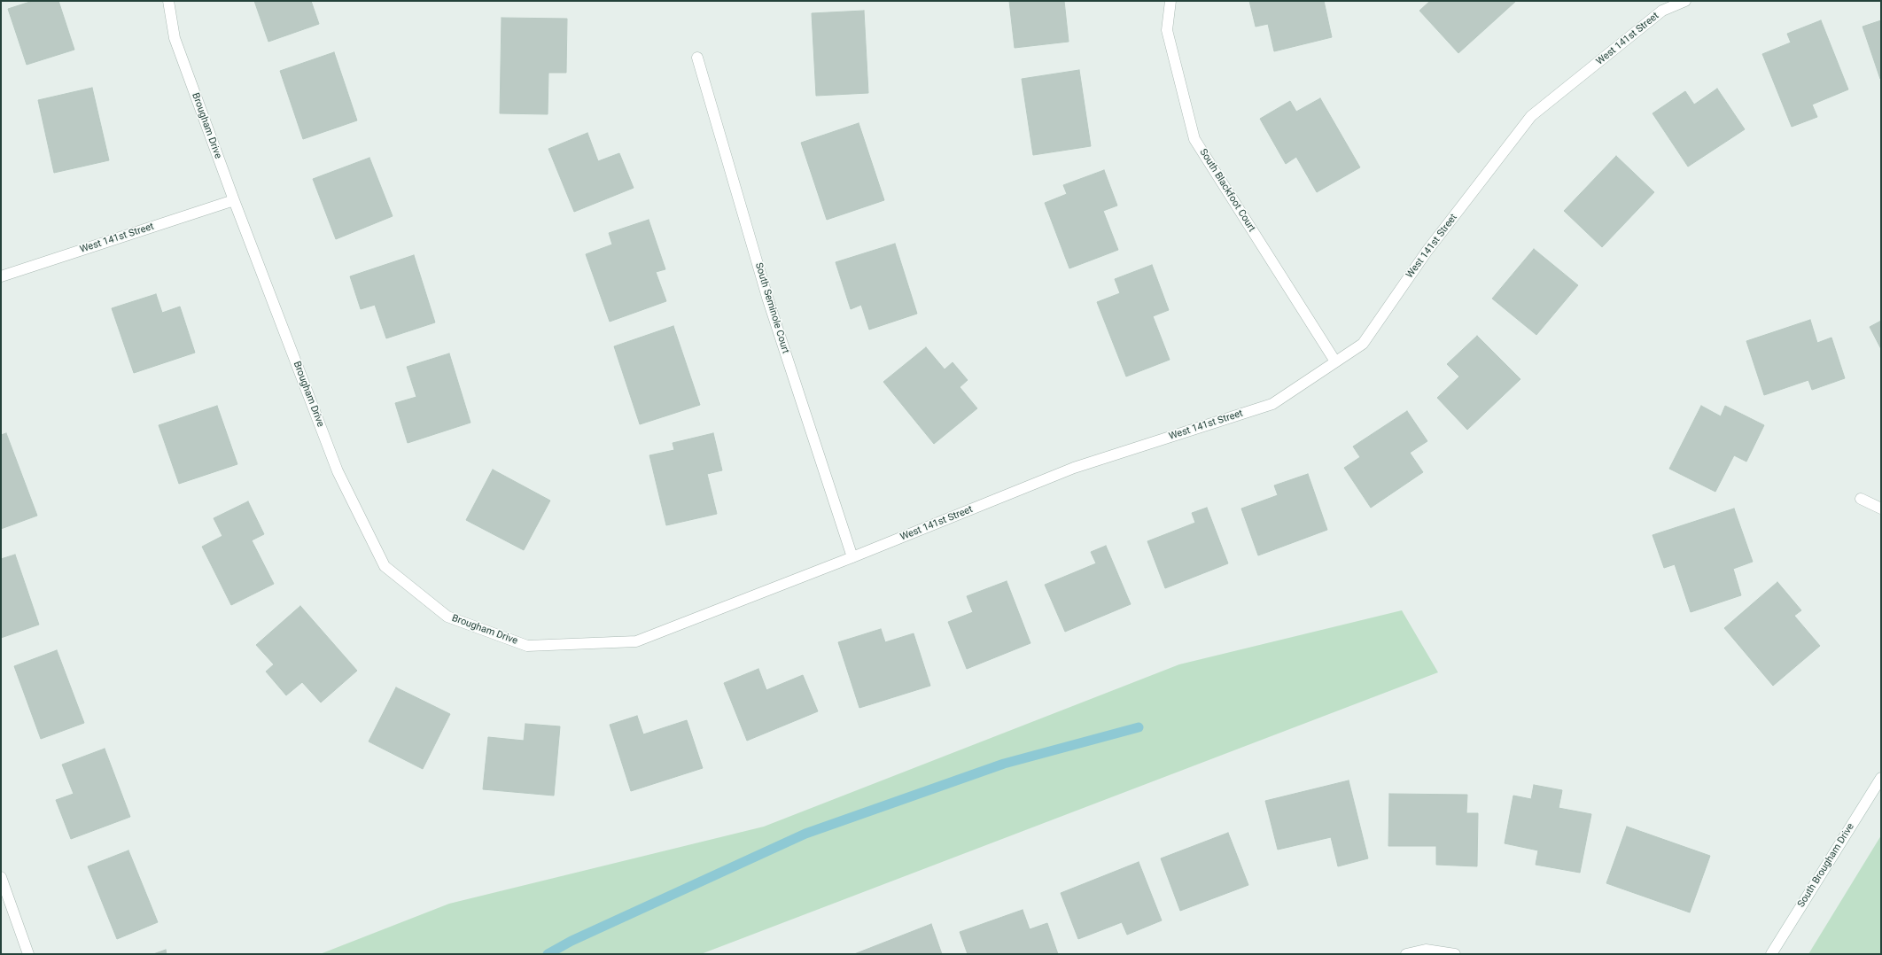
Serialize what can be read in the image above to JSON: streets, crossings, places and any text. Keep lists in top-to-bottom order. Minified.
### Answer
{"streets":{"street":["West 141st Street","Brougham Drive","South Blackfoot Court","South Seminole Court","South Brougham Drive"]},"crossings":[["West 141st Street","Brougham Drive"],["West 141st Street","South Blackfoot Court"],["West 141st Street","South Seminole Court"]]}
